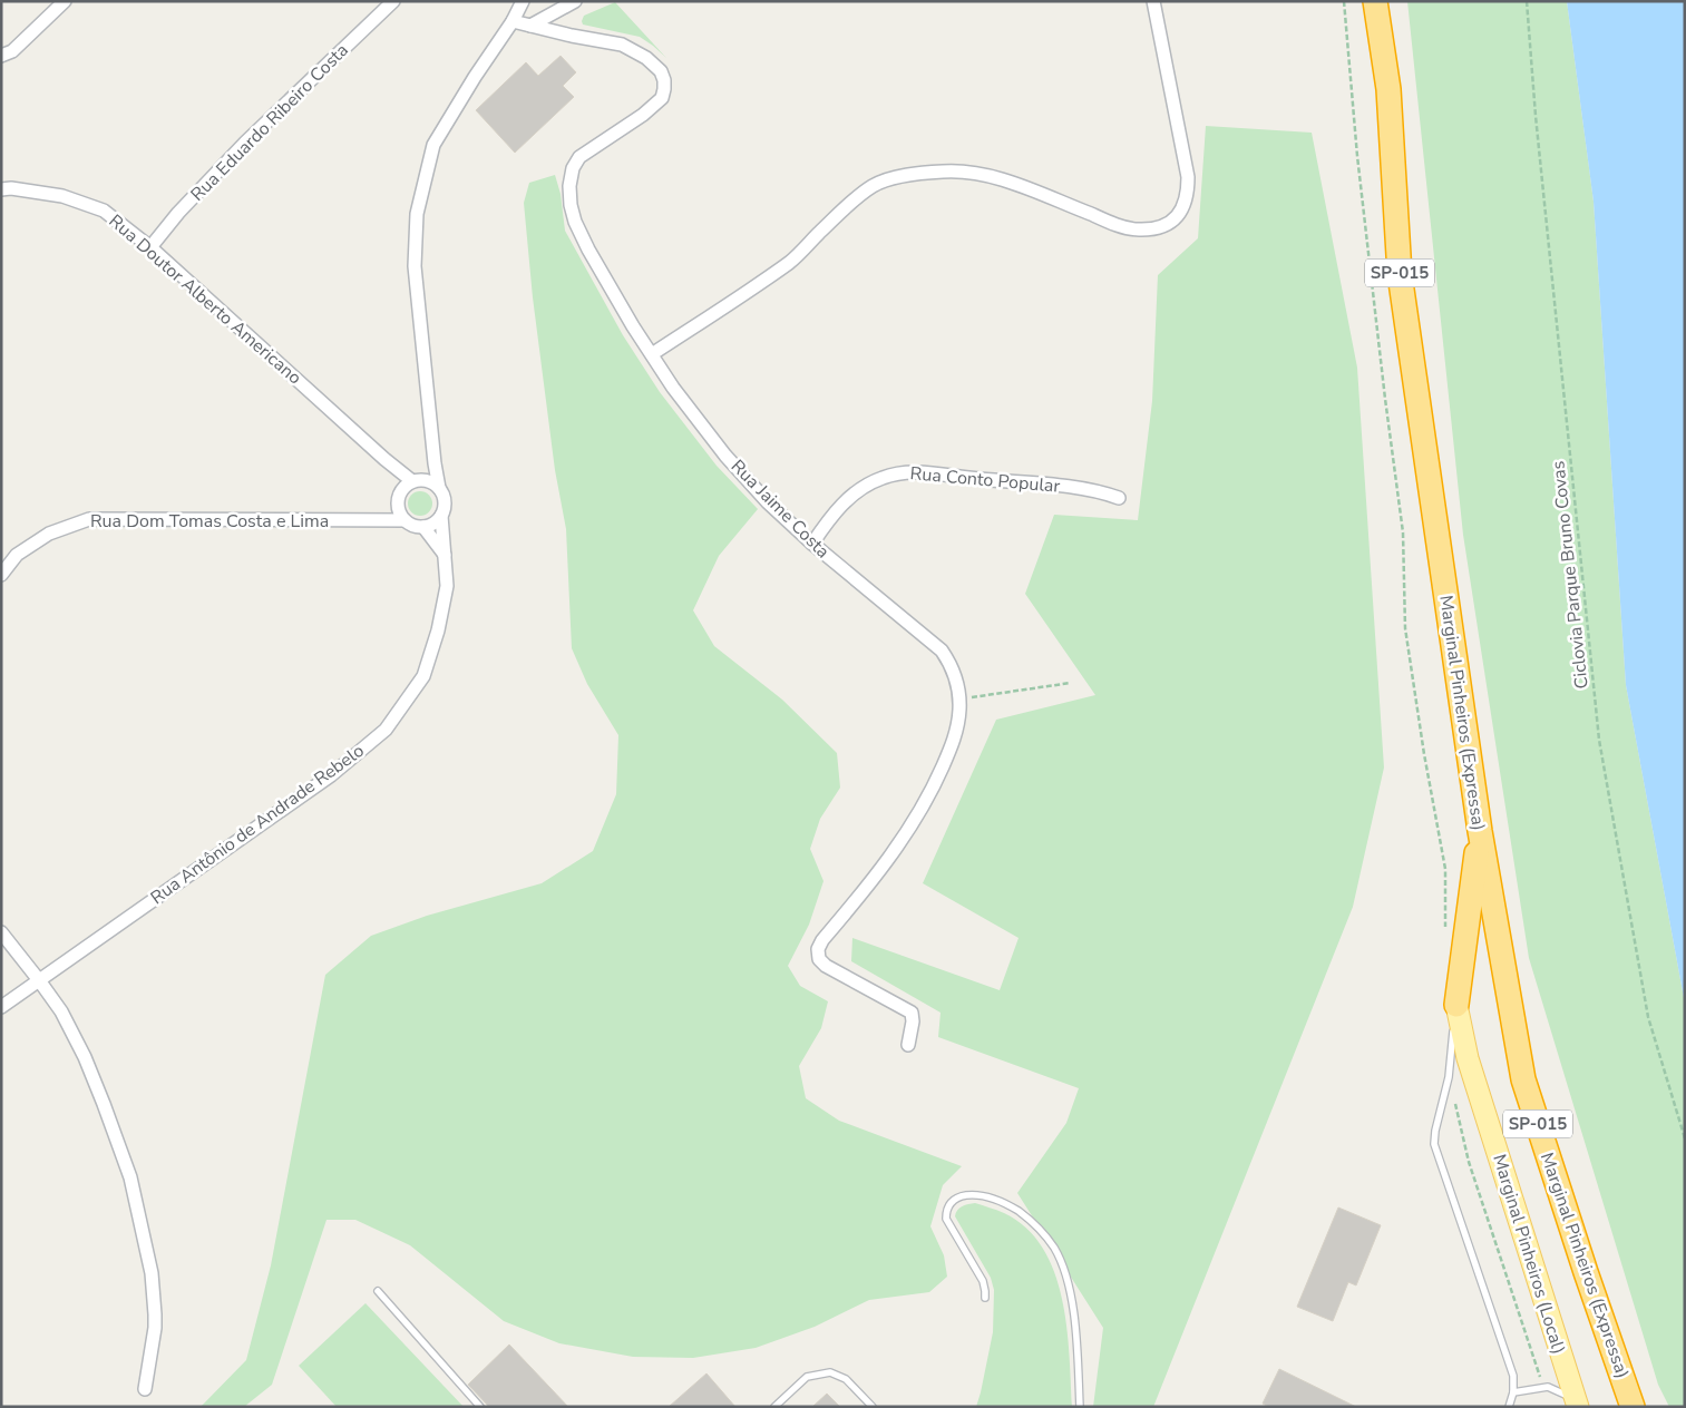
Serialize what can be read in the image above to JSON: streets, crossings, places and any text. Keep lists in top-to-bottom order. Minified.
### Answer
{"streets":{"highway":["SP-015","Marginal Pinheiros (Expressa)"],"main road":["Marginal Pinheiros (Local)"],"street":["Rua Eduardo Ribeiro Costa","Rua Doutor Alberto Americano","Rua Conto Popular","Rua Jaime Costa","Rua Dom Tomas Costa e Lima","Rua Antônio de Andrade Rebelo"],"path":["Ciclovia Parque Bruno Covas"]},"crossings":[["Rua Eduardo Ribeiro Costa","Rua Doutor Alberto Americano"],["Rua Doutor Alberto Americano","Rua Dom Tomas Costa e Lima"],["Rua Doutor Alberto Americano","Rua Antônio de Andrade Rebelo"],["Rua Conto Popular","Rua Jaime Costa"],["Rua Dom Tomas Costa e Lima","Rua Antônio de Andrade Rebelo"]]}
